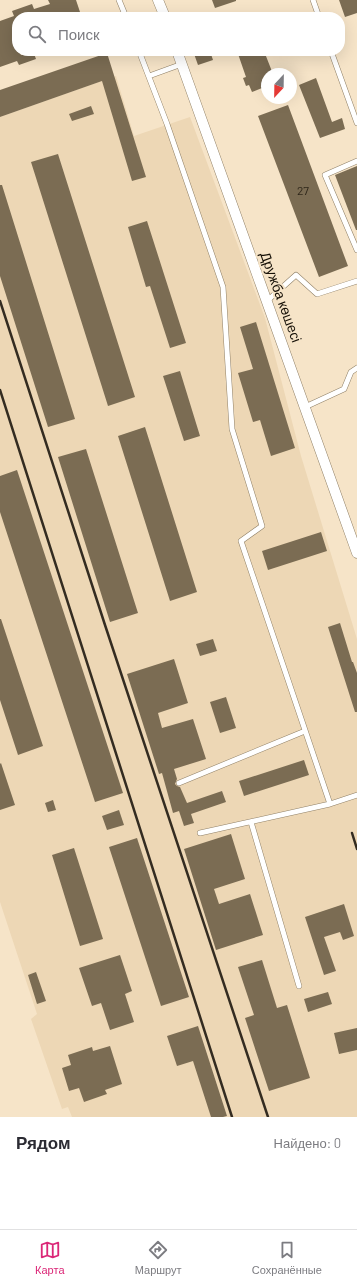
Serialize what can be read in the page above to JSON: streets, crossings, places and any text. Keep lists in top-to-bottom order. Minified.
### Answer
{"streets":{"street":["Дружба көшесі"]},"house_numbers":["27"],"north":"bottom","page":{"search":"Поиск","heading":["Рядом","Найдено: 0"],"nav":["Карта","Маршрут","Сохранённые"]}}
